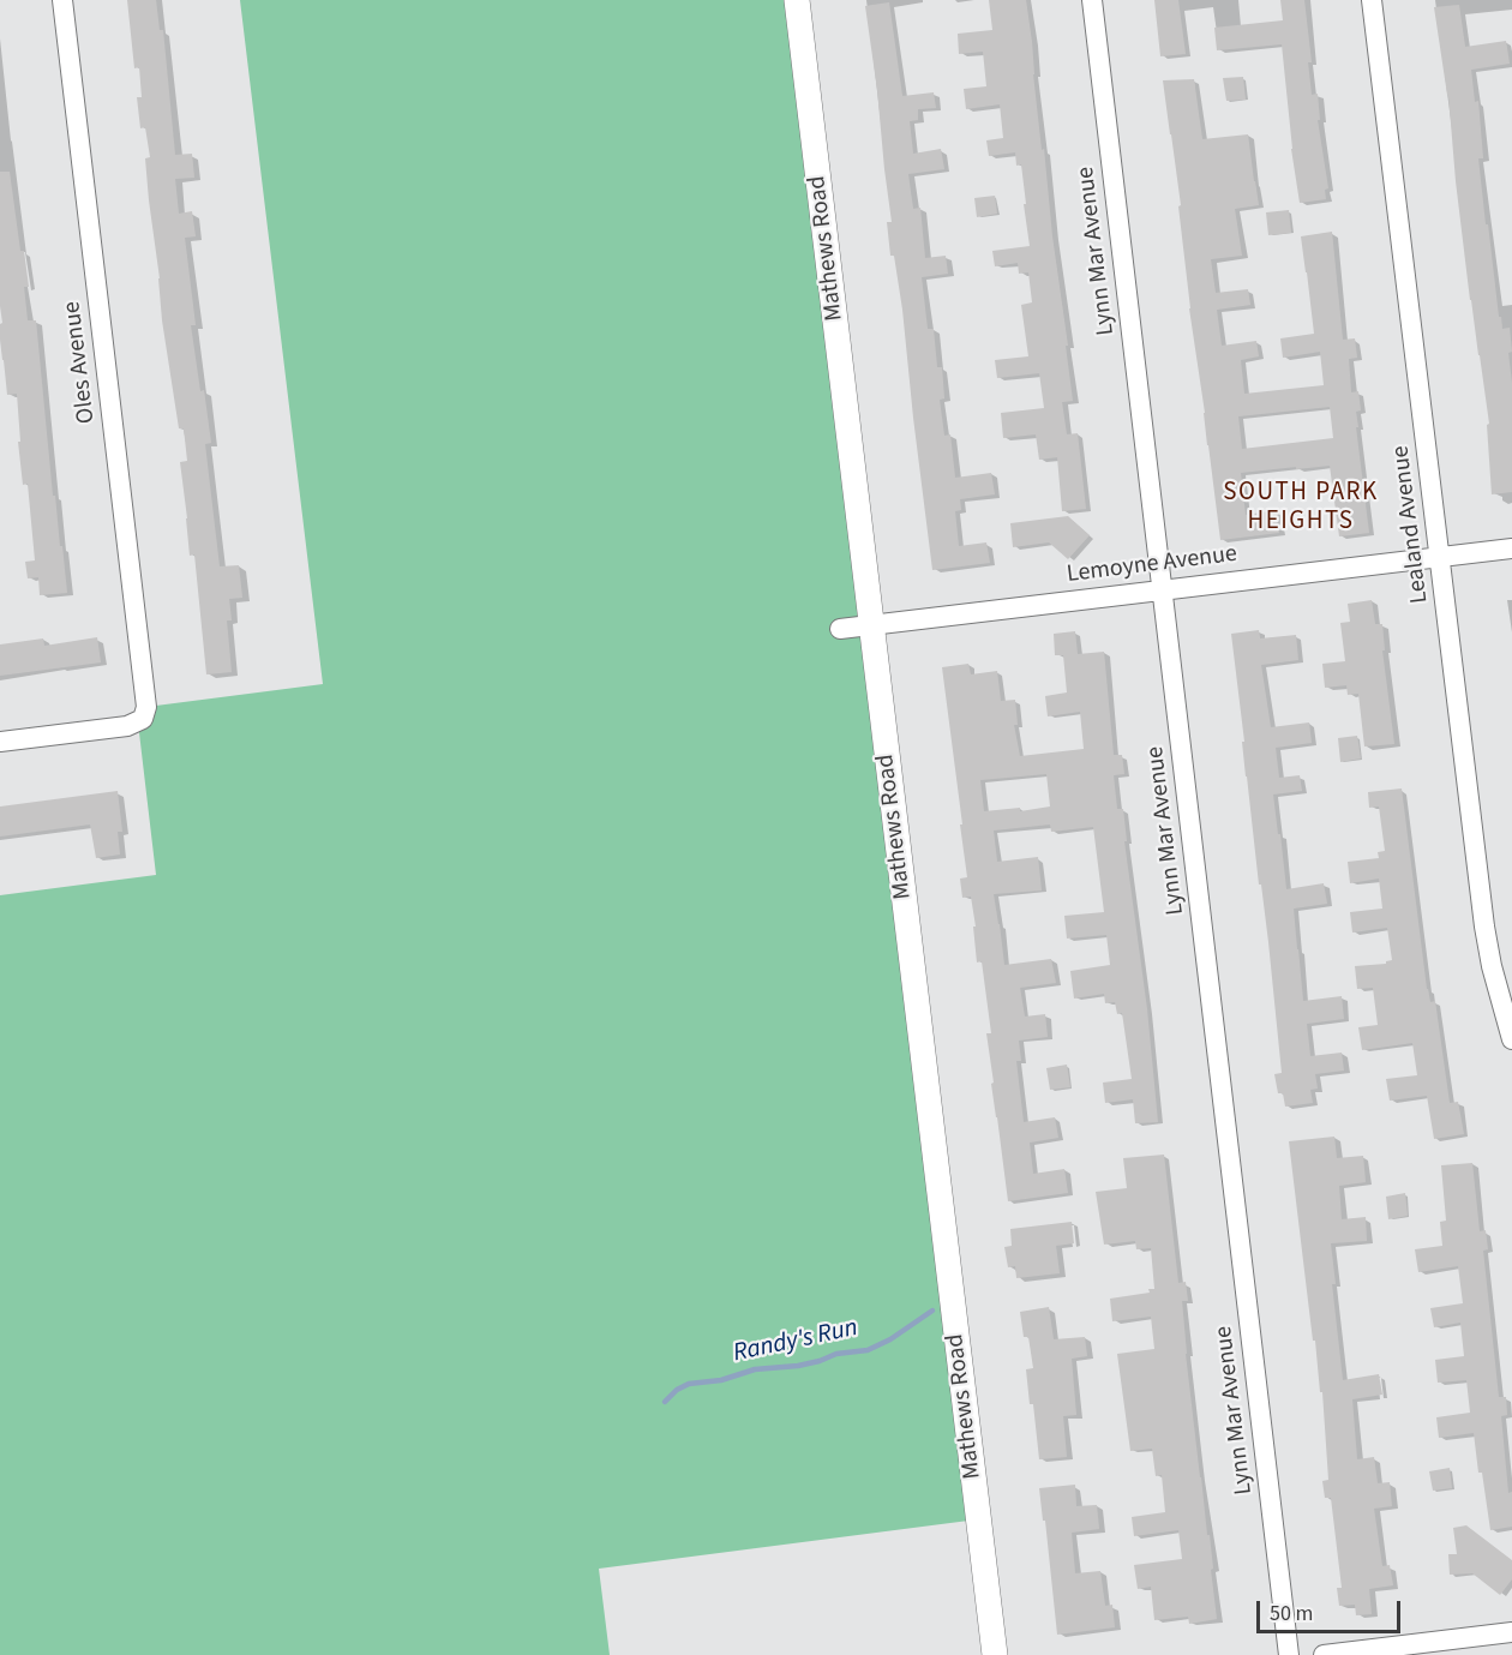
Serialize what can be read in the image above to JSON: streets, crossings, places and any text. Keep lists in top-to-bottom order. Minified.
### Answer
{"streets":{"street":["Mathews Road","Lynn Mar Avenue","Oles Avenue","Lealand Avenue","Lemoyne Avenue"]},"crossings":[["Mathews Road","Lemoyne Avenue"],["Lynn Mar Avenue","Lemoyne Avenue"],["Lealand Avenue","Lemoyne Avenue"]],"districts":["SOUTH PARK HEIGHTS"],"water":["Randy's Run"],"scale_bar":"50 m"}
